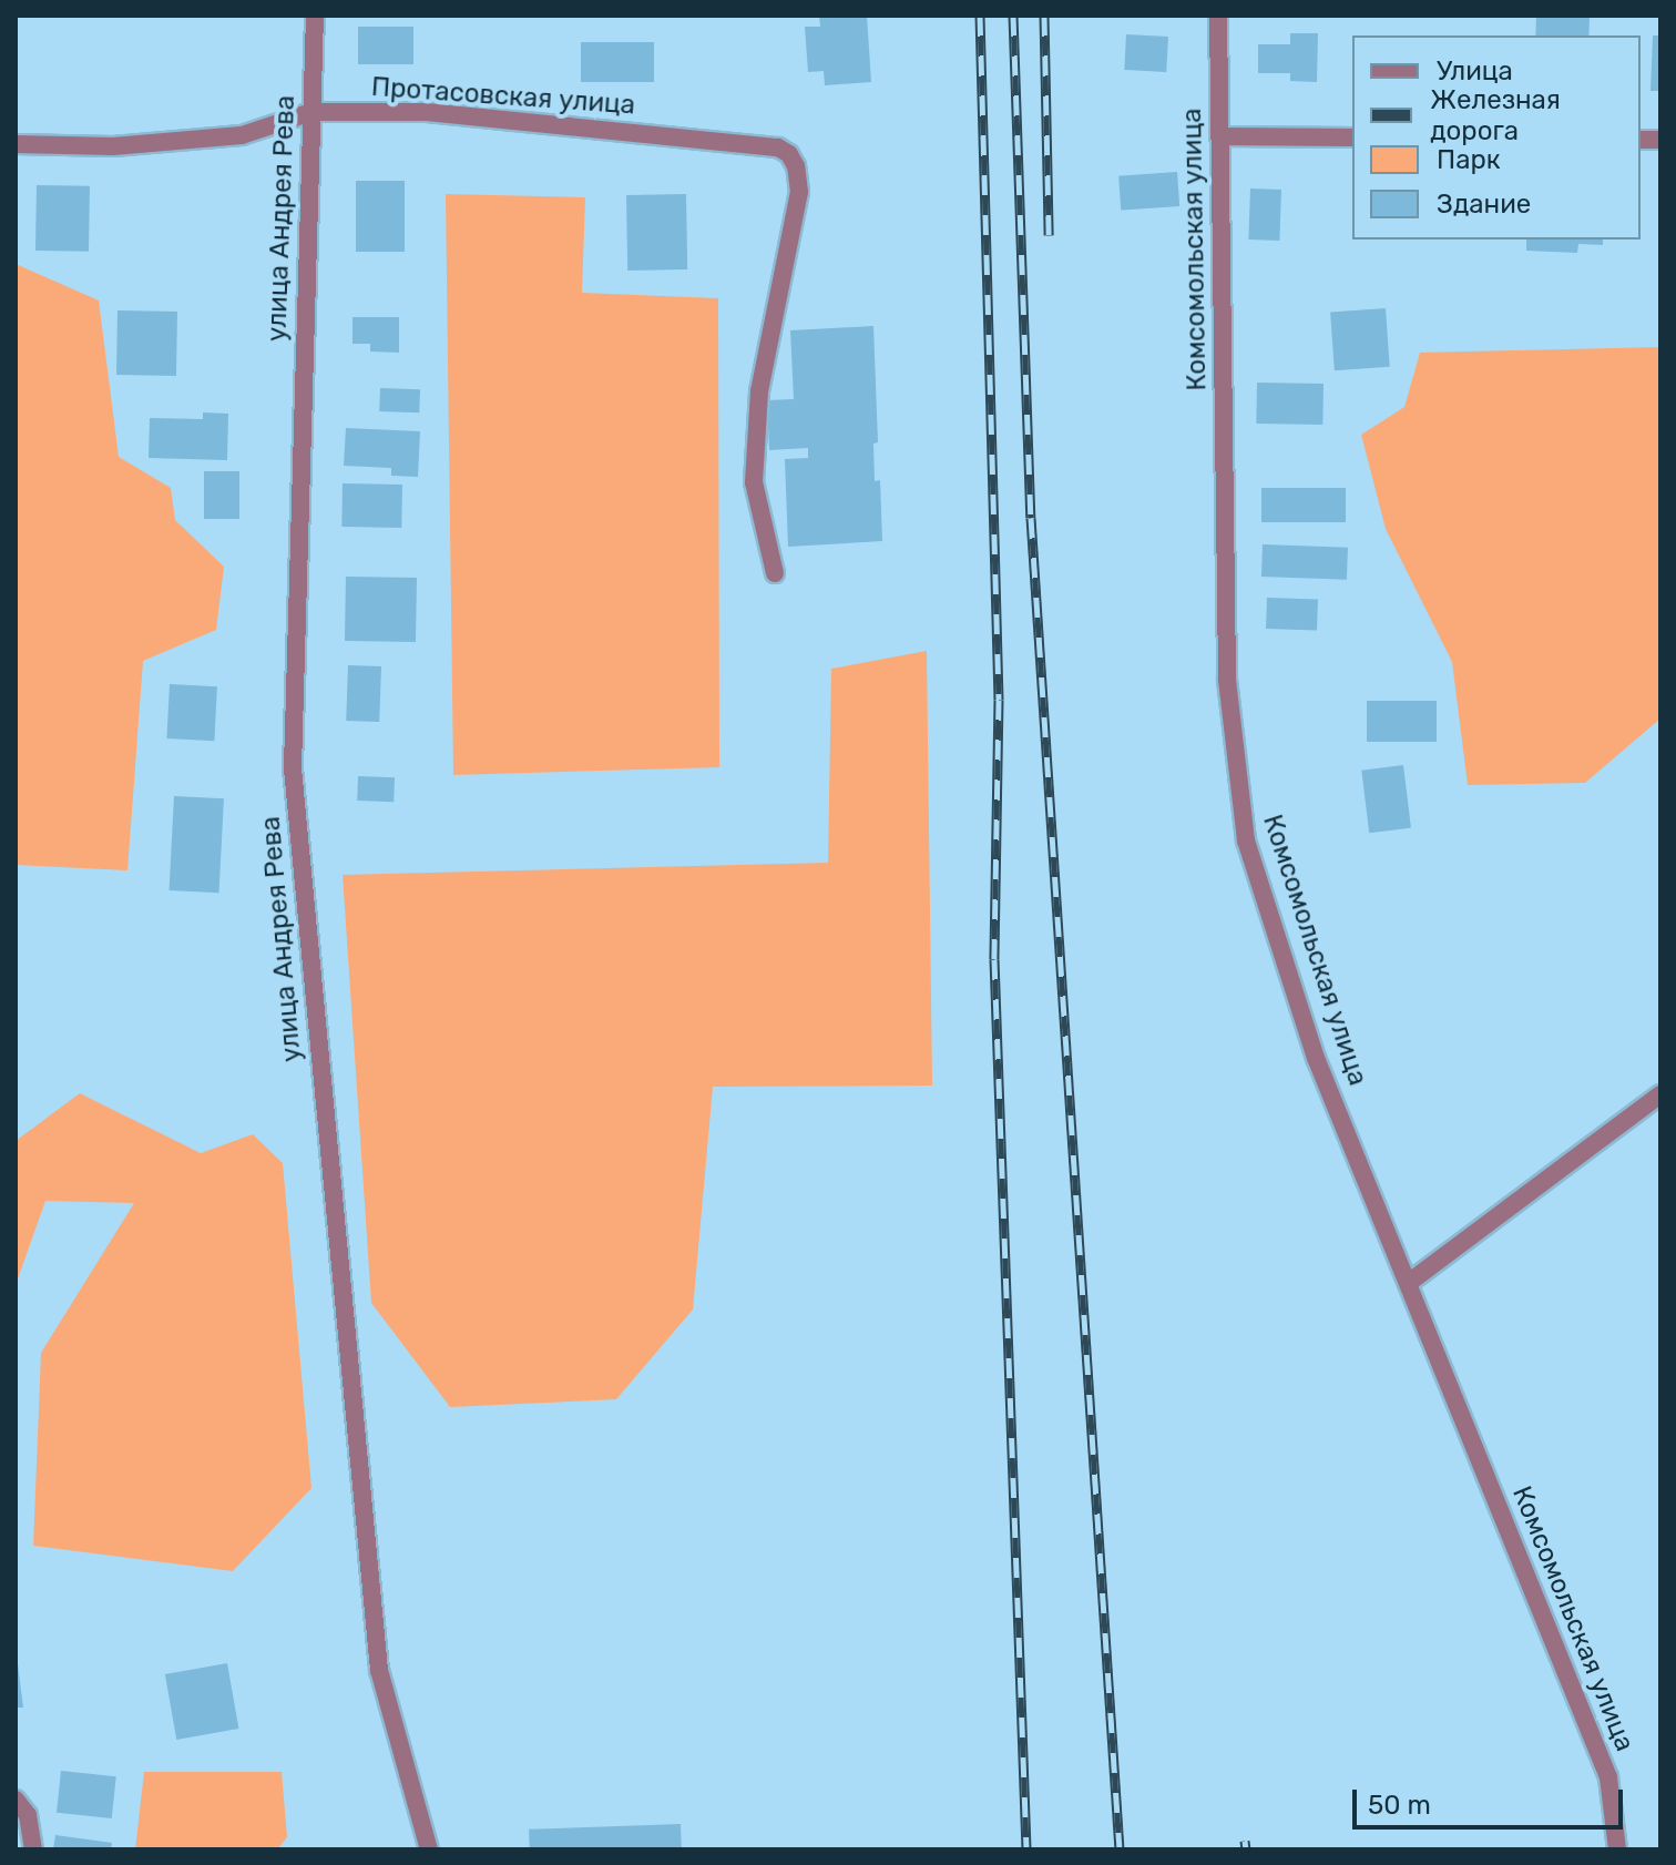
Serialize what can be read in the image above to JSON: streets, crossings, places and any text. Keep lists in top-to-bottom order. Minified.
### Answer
{"streets":{"street":["Протасовская улица","улица Андрея Рева","Комсомольская улица"]},"crossings":[["Протасовская улица","улица Андрея Рева"]],"legend":["Улица","Железная дорога","Парк","Здание"],"scale_bar":"50 m"}
